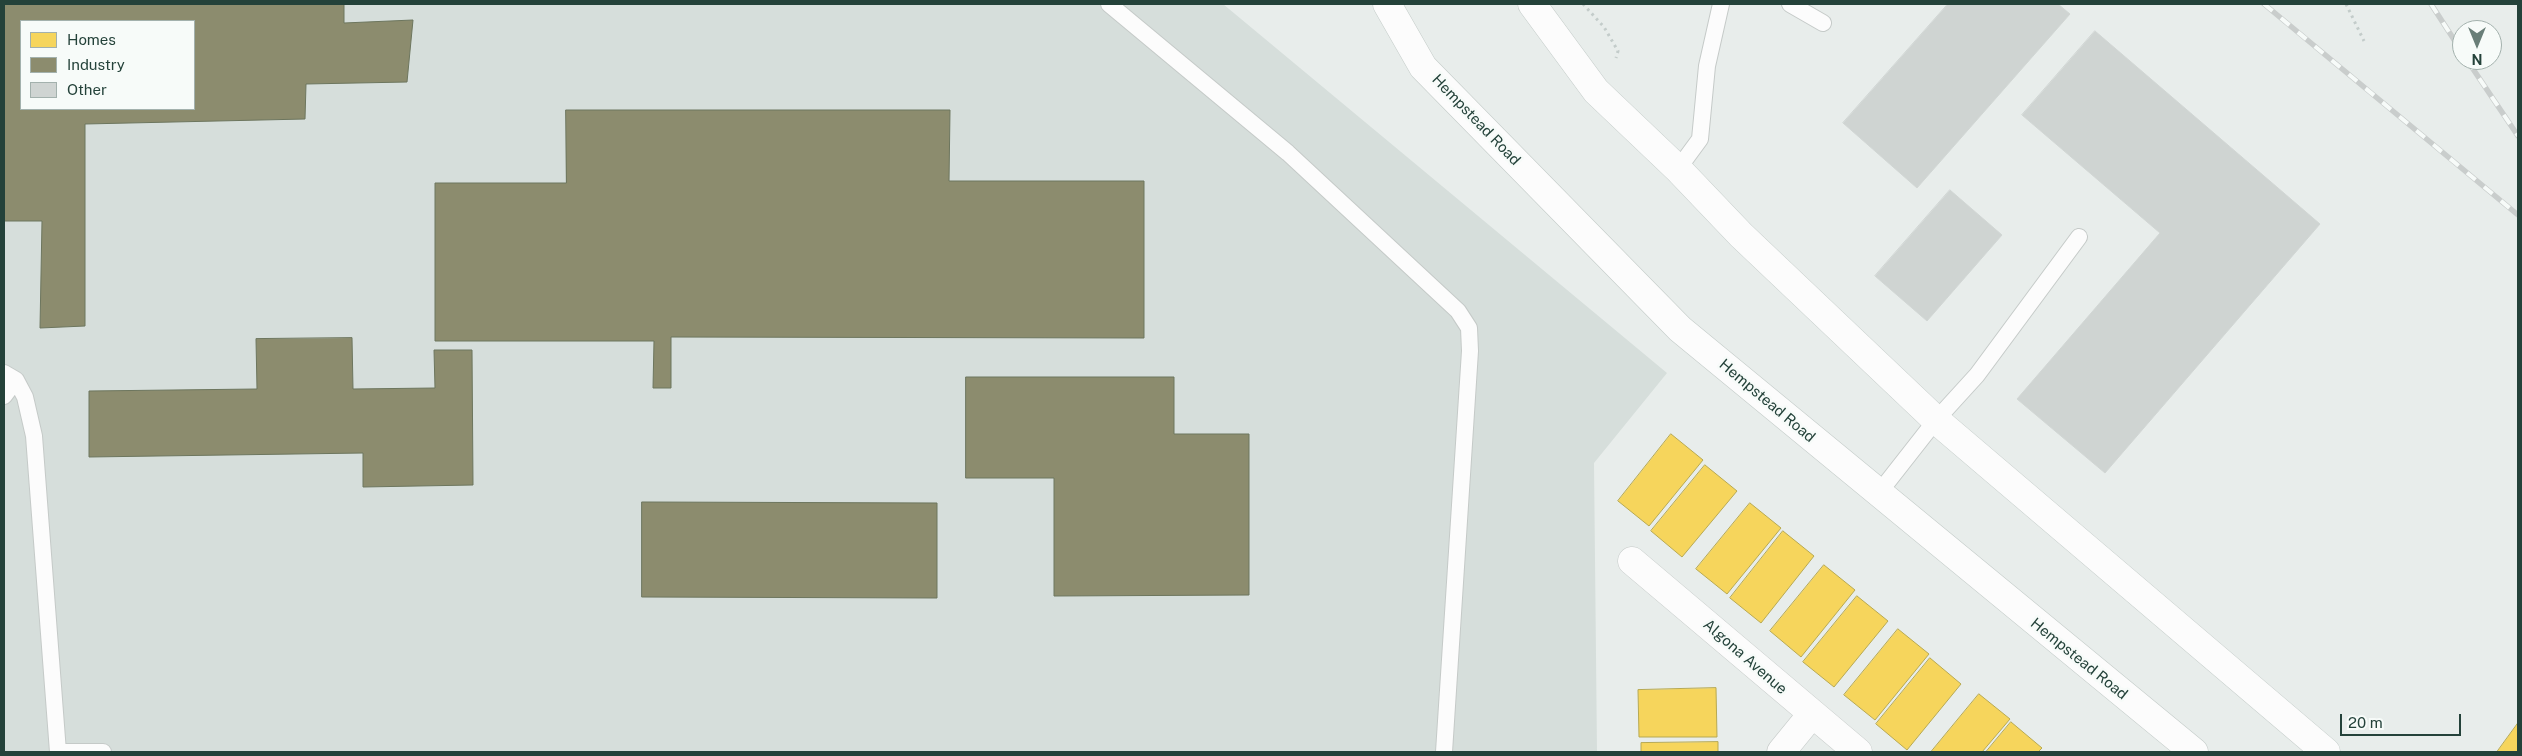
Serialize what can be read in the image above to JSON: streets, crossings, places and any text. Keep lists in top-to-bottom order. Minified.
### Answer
{"streets":{"main road":["Hempstead Road","Algona Avenue"]},"legend":["Homes","Industry","Other"],"scale_bar":"20 m","north":"bottom"}
